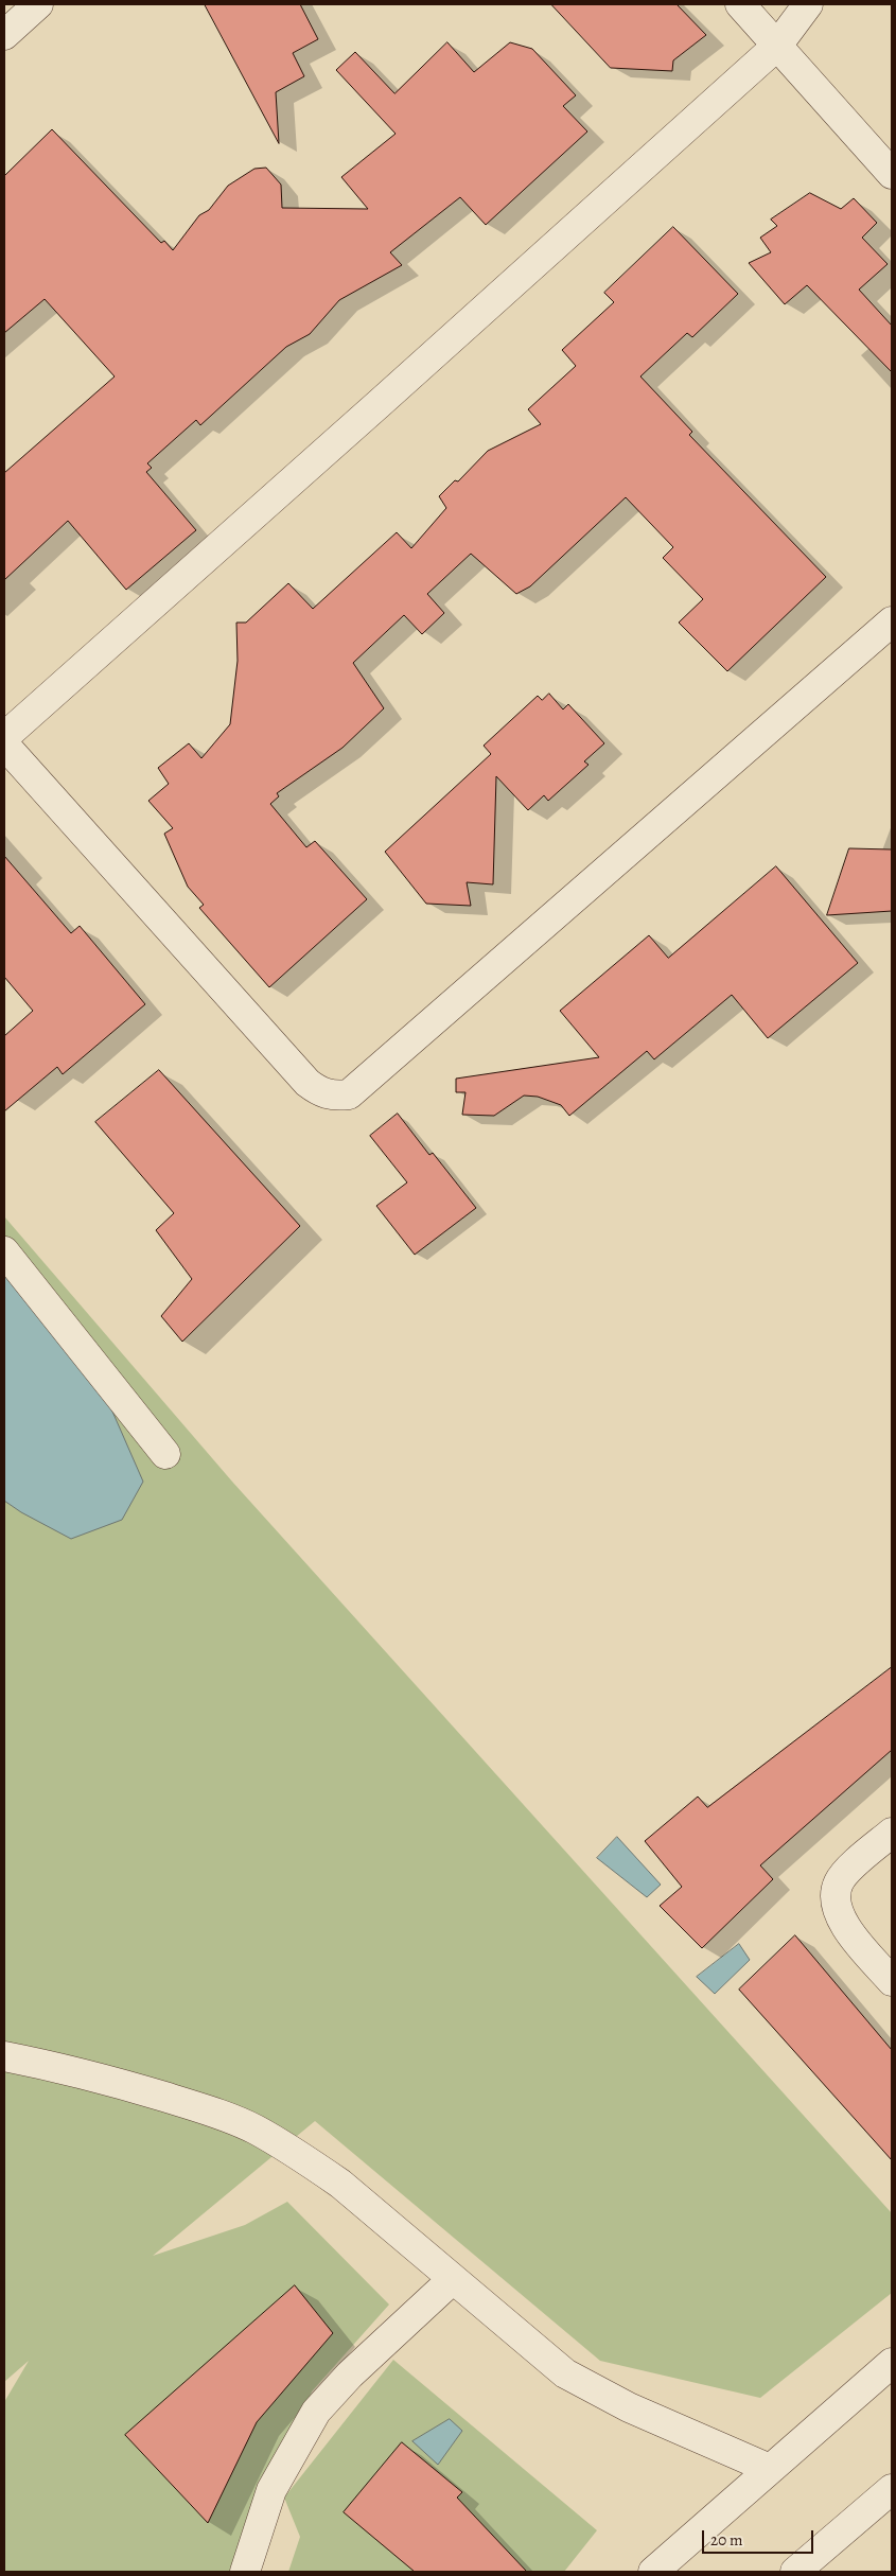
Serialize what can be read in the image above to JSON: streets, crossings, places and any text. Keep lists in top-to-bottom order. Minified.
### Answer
{"scale_bar":"20 m"}
